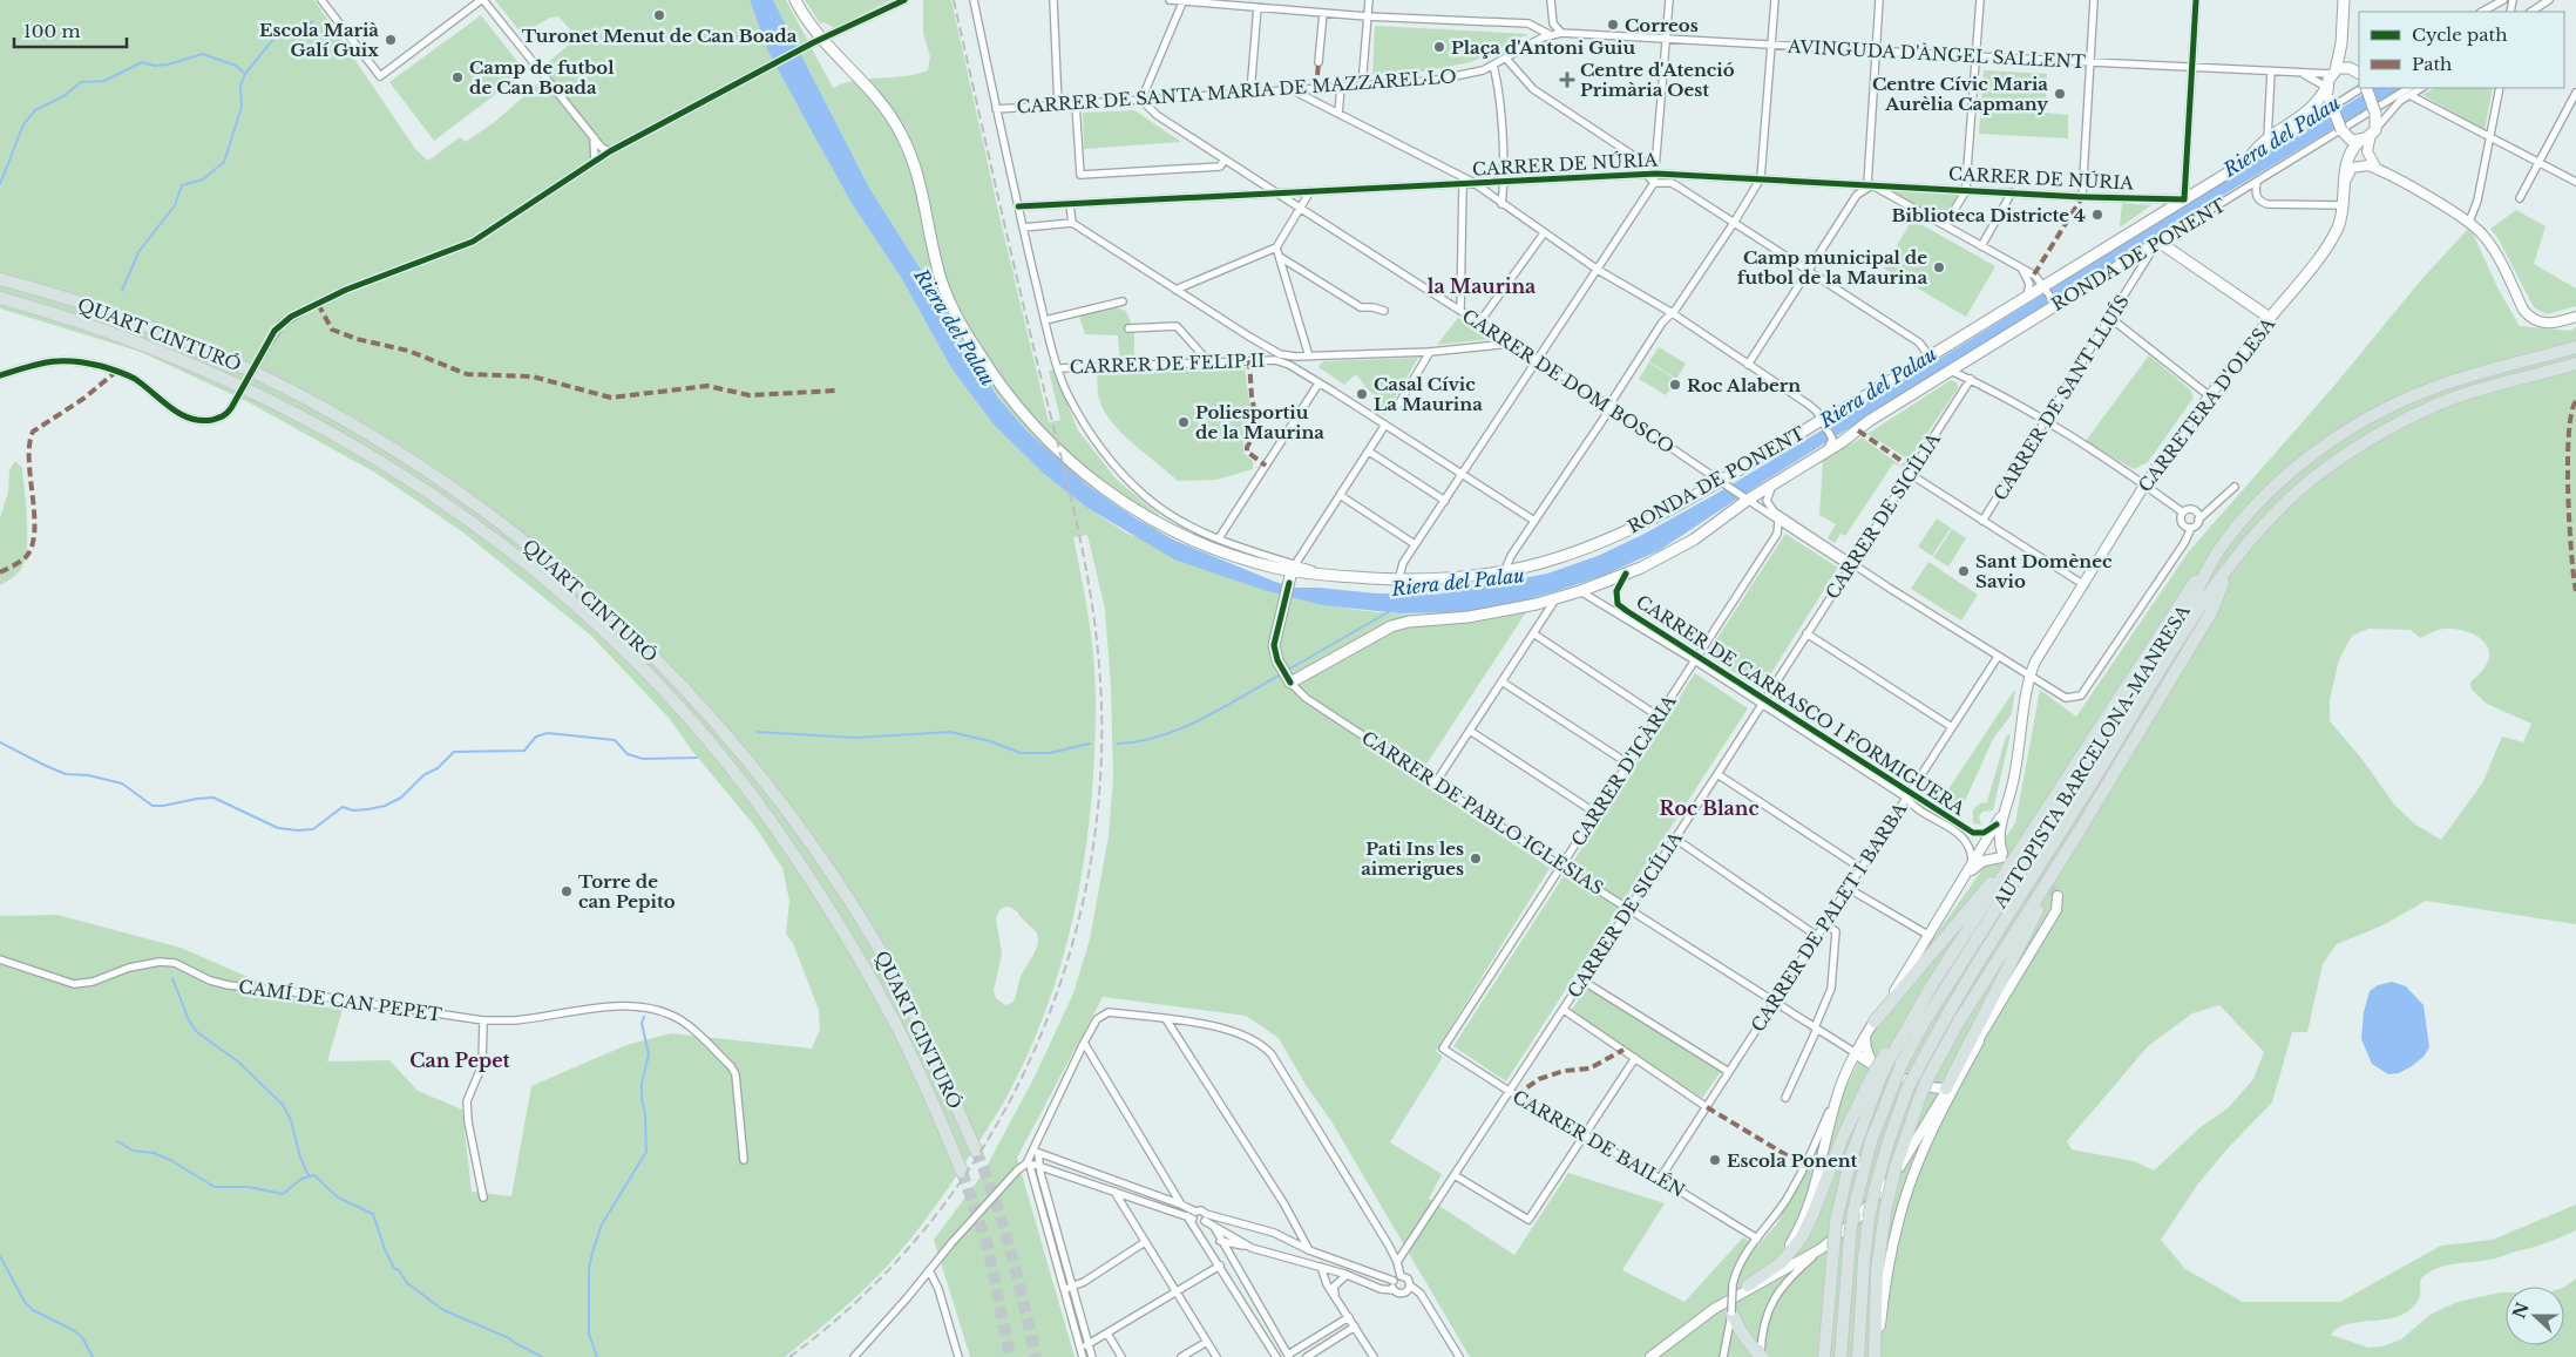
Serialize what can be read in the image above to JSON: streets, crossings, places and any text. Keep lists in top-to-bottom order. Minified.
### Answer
{"streets":{"highway":["QUART CINTURÓ","AUTOPISTA BARCELONA-MANRESA"],"main road":["RONDA DE PONENT","CARRETERA D'OLESA"],"street":["AVINGUDA D'ÀNGEL SALLENT","CARRER DE SANTA MARIA DE MAZZAREL·LO","CARRER DE NÚRIA","CARRER DE FELIP II","CARRER DE DOM BOSCO","CARRER DE SANT LLUÍS","CARRER DE SICÍLIA","CARRER DE CARRASCO I FORMIGUERA","CARRER D'ICÀRIA","CARRER DE PABLO IGLESIAS","CARRER DE PALET I BARBA","CAMÍ DE CAN PEPET","CARRER DE BAILÉN"]},"crossings":[["AVINGUDA D'ÀNGEL SALLENT","CARRER DE SANTA MARIA DE MAZZAREL·LO"],["AVINGUDA D'ÀNGEL SALLENT","RONDA DE PONENT"],["CARRER DE SANTA MARIA DE MAZZAREL·LO","CARRER DE DOM BOSCO"],["CARRER DE NÚRIA","RONDA DE PONENT"],["CARRER DE NÚRIA","CARRER DE DOM BOSCO"],["RONDA DE PONENT","CARRER DE DOM BOSCO"],["RONDA DE PONENT","CARRER DE SANT LLUÍS"],["RONDA DE PONENT","CARRER DE CARRASCO I FORMIGUERA"],["CARRER DE DOM BOSCO","CARRETERA D'OLESA"],["CARRER DE DOM BOSCO","CARRER DE SICÍLIA"],["CARRER DE DOM BOSCO","CARRER D'ICÀRIA"],["CARRER DE DOM BOSCO","CARRER DE PALET I BARBA"],["CARRER DE SICÍLIA","CARRER DE CARRASCO I FORMIGUERA"],["CARRER DE SICÍLIA","CARRER DE PABLO IGLESIAS"],["CARRER DE SICÍLIA","CARRER DE BAILÉN"],["CARRER DE CARRASCO I FORMIGUERA","CARRER D'ICÀRIA"],["CARRER DE CARRASCO I FORMIGUERA","CARRER DE PALET I BARBA"],["CARRER D'ICÀRIA","CARRER DE PABLO IGLESIAS"],["CARRER D'ICÀRIA","CARRER DE BAILÉN"],["CARRER DE PABLO IGLESIAS","CARRER DE PALET I BARBA"],["CARRER DE PALET I BARBA","CARRER DE BAILÉN"]],"districts":["la Maurina","Roc Blanc","Can Pepet"],"water":["Riera del Palau"],"places":{"other":["Turonet Menut de Can Boada","Correos","Escola Marià Galí Guix","Plaça d'Antoni Guiu","Camp de futbol de Can Boada","Centre Cívic Maria Aurèlia Capmany","Biblioteca Districte 4","Camp municipal de futbol de la Maurina","Roc Alabern","Casal Cívic La Maurina","Poliesportiu de la Maurina","Sant Domènec Savio","Pati Ins les aimerigues","Torre de can Pepito","Escola Ponent"],"health":["Centre d'Atenció Primària Oest"]},"legend":["Cycle path","Path"],"scale_bar":"100 m","north":"left"}
